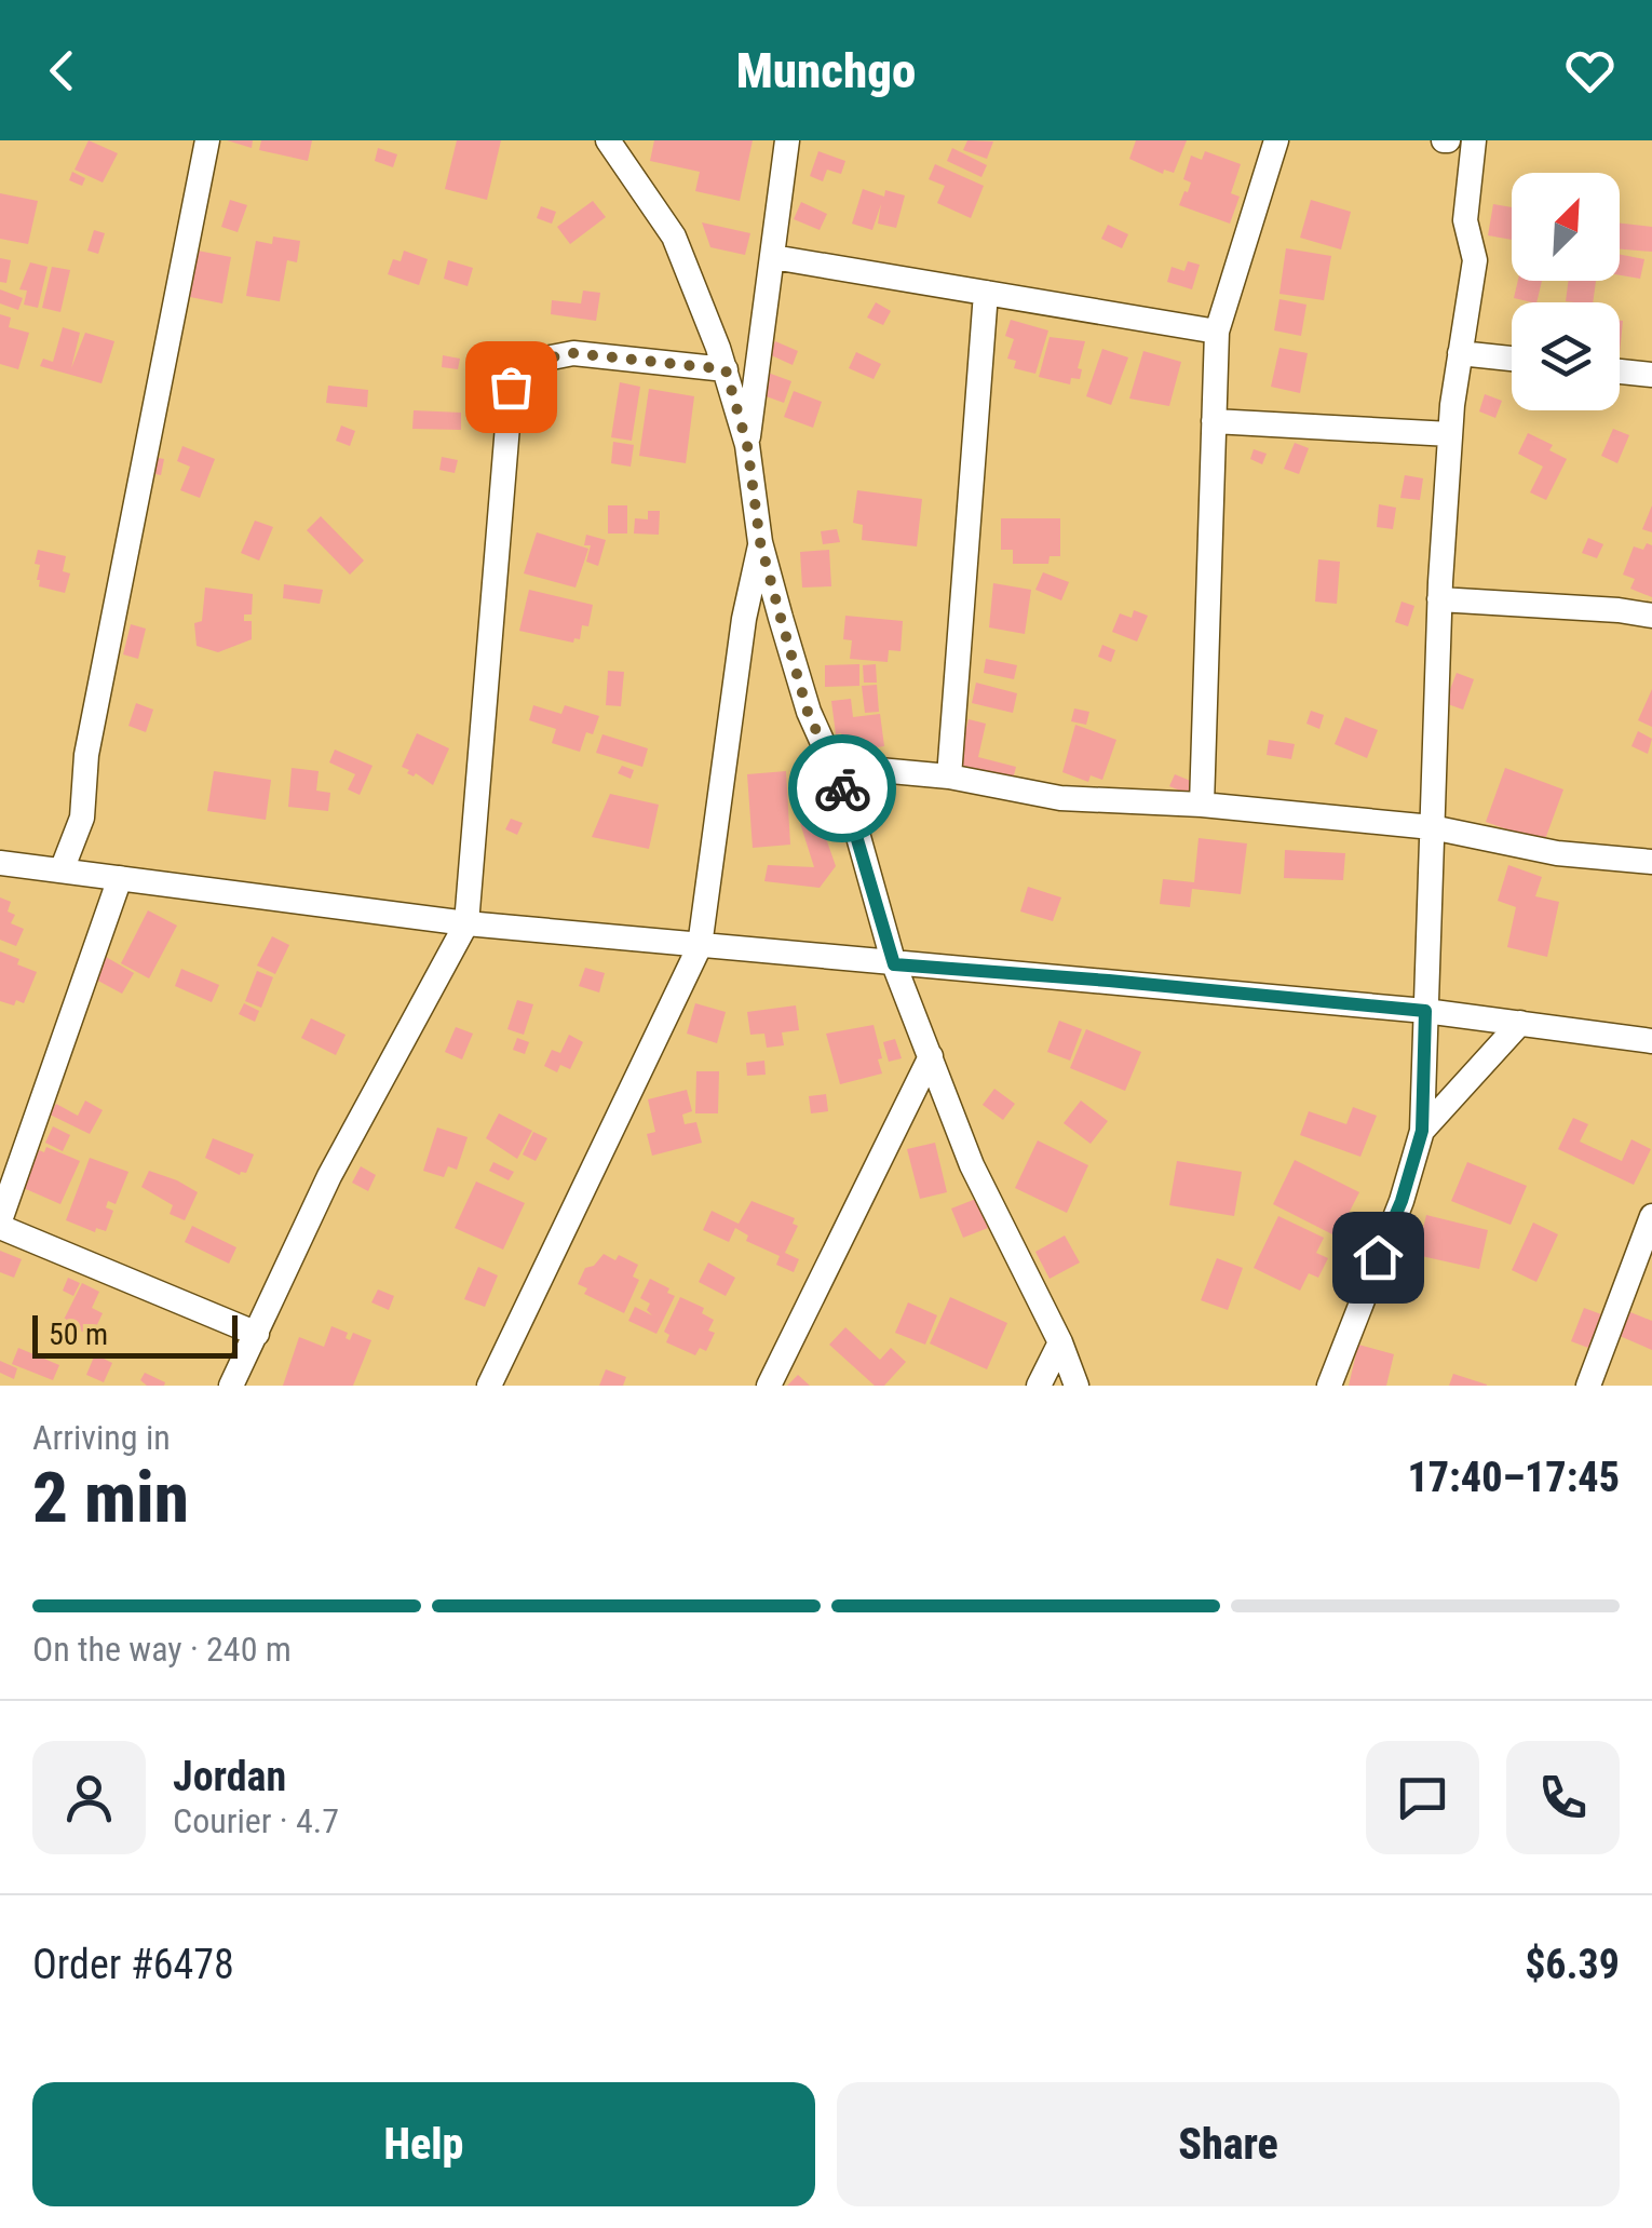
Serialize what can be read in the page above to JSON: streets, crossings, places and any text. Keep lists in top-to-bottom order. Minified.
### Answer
{"scale_bar":"50 m","north":"top right","page":{"header":"Munchgo","scale":"50 m","heading":["2 min","Arriving in","17:40–17:45"],"panel":["Jordan","Courier · 4.7","Order #6478","$6.39"],"bar":"On the way · 240 m","buttons":["Help","Share"]}}
